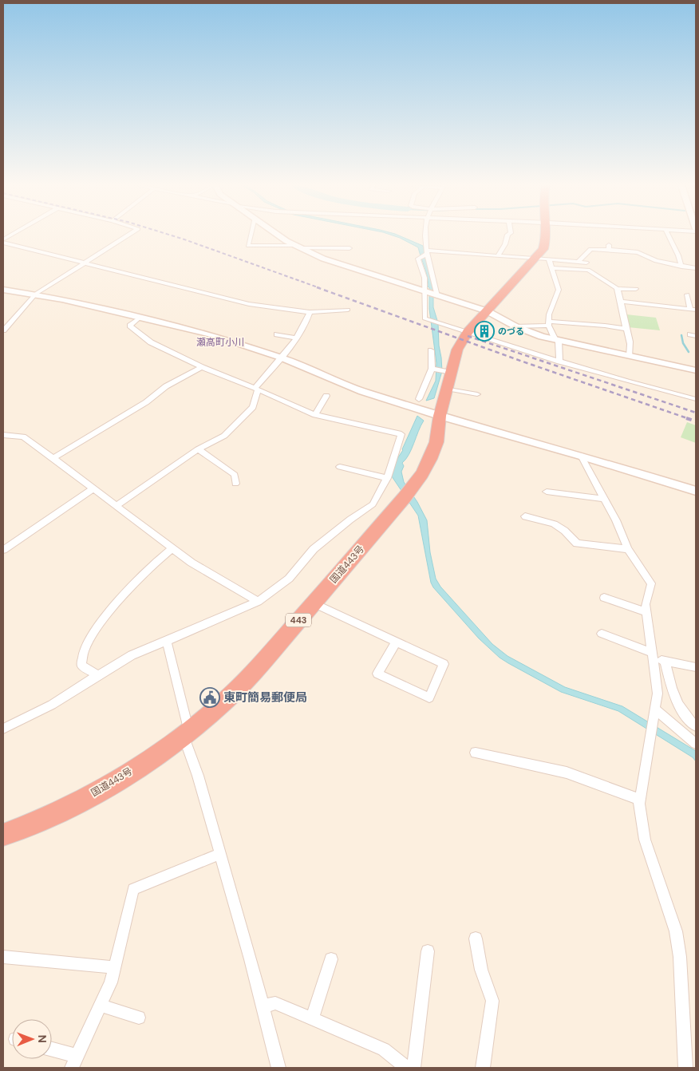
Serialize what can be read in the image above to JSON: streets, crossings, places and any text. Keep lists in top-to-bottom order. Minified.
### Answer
{"streets":{"highway":["国道443号","443"]},"districts":["瀬高町小川"],"places":{"building":["のづる"],"public building":["東町簡易郵便局"]},"north":"right"}
